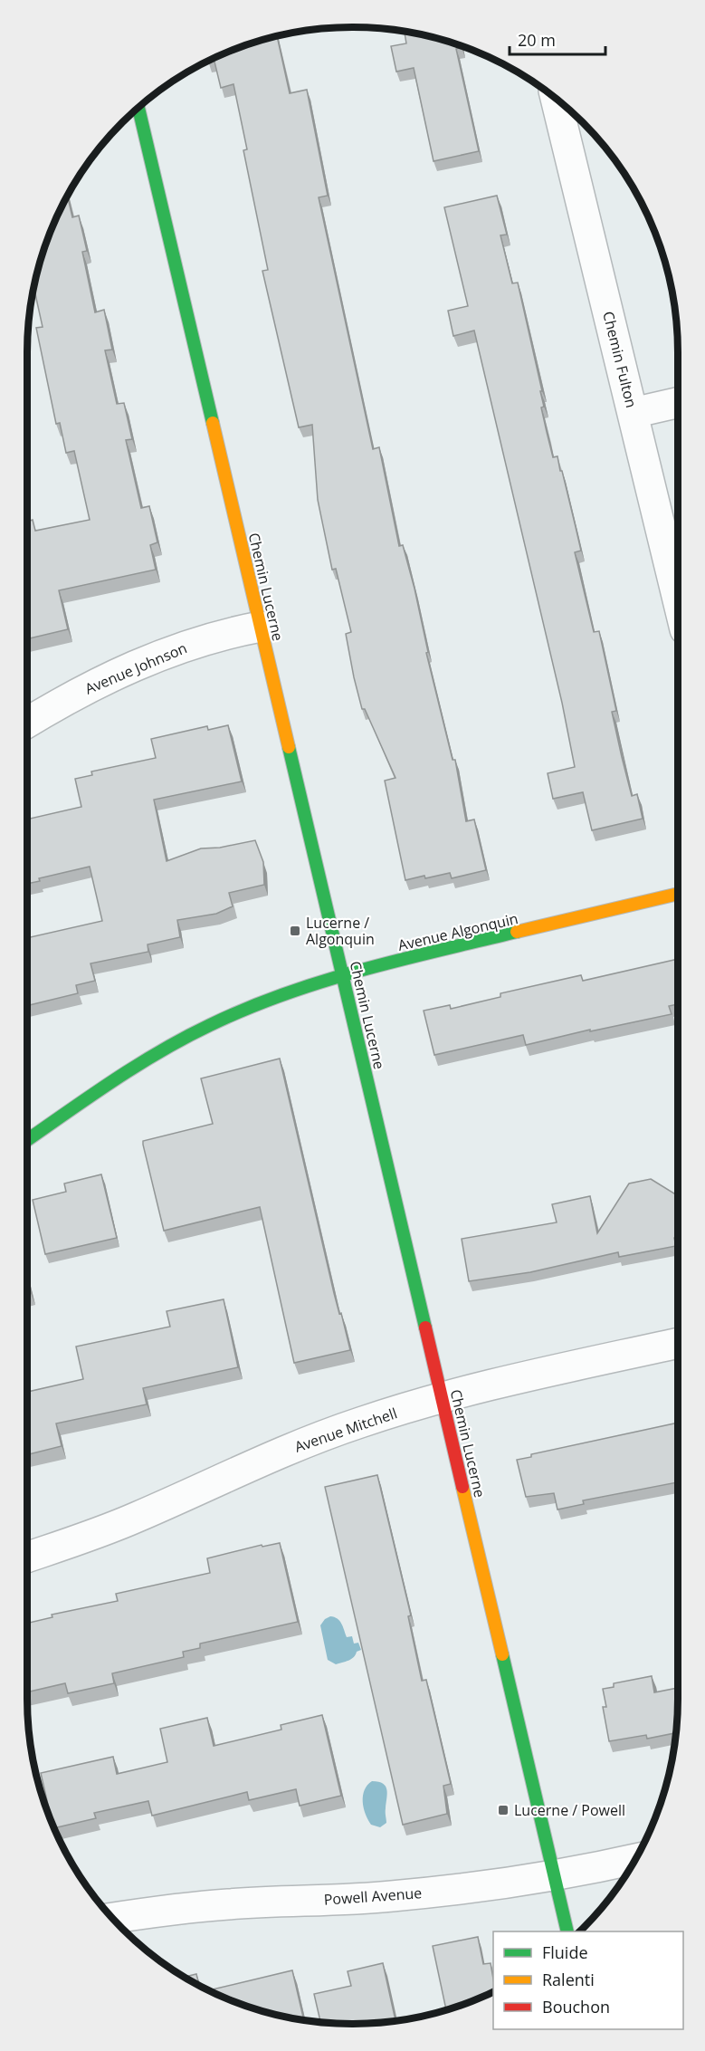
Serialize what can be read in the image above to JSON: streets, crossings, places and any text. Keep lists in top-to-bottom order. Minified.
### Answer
{"streets":{"main road":["Chemin Lucerne","Avenue Algonquin"],"street":["Chemin Fulton","Avenue Johnson","Avenue Mitchell","Powell Avenue"]},"crossings":[["Chemin Lucerne","Avenue Johnson"],["Chemin Lucerne","Avenue Algonquin"],["Chemin Lucerne","Avenue Mitchell"],["Chemin Lucerne","Powell Avenue"]],"places":{"transit":["Lucerne / Algonquin","Lucerne / Powell"]},"legend":["Fluide","Ralenti","Bouchon"],"scale_bar":"20 m"}
